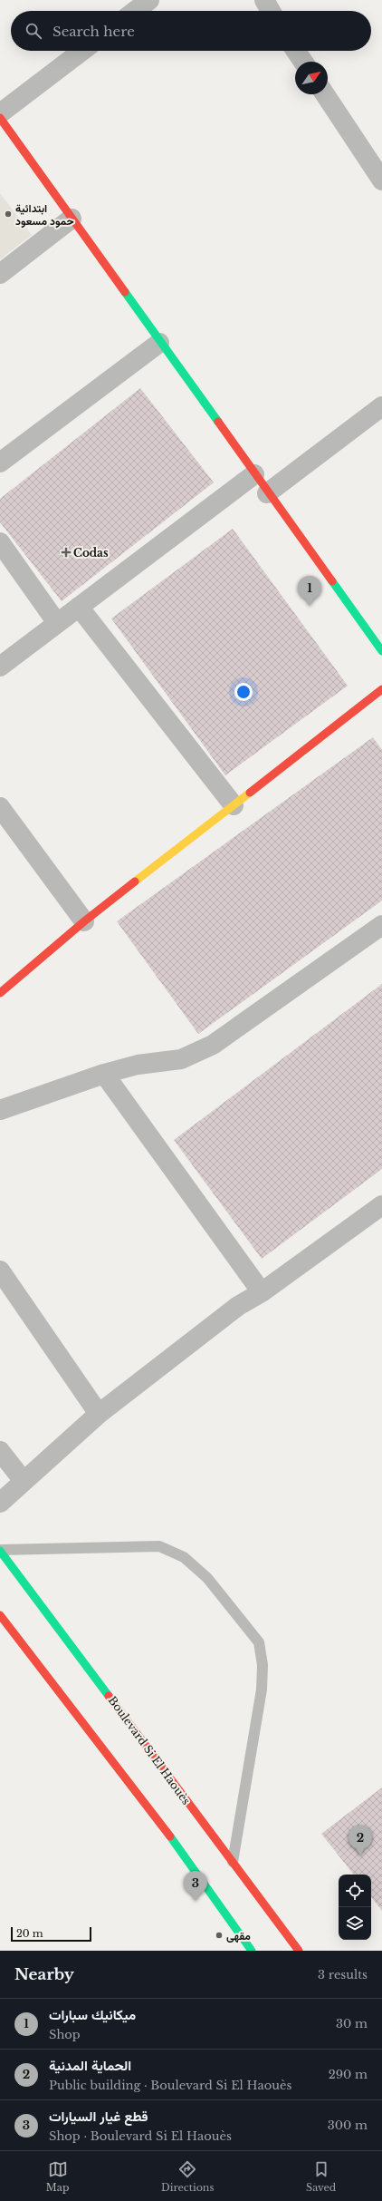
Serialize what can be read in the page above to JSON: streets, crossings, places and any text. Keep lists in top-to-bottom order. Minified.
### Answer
{"streets":{"street":["Boulevard Si El Haouès"]},"places":{"other":["ابتدائية حمود مسعود","مقهى"],"health":["Codas"]},"scale_bar":"20 m","north":"top right","page":{"search":"Search here","pins":["1","2","3"],"scale":"20 m","heading":["Nearby","3 results"],"list":[{"mark":"1","name":"ميكانيك سبارات","note":"Shop","value":"30 m"},{"mark":"2","name":"الحماية المدنية","note":"Public building · Boulevard Si El Haouès","value":"290 m"},{"mark":"3","name":"قطع غيار السيارات","note":"Shop · Boulevard Si El Haouès","value":"300 m"}],"nav":["Map","Directions","Saved"]}}
